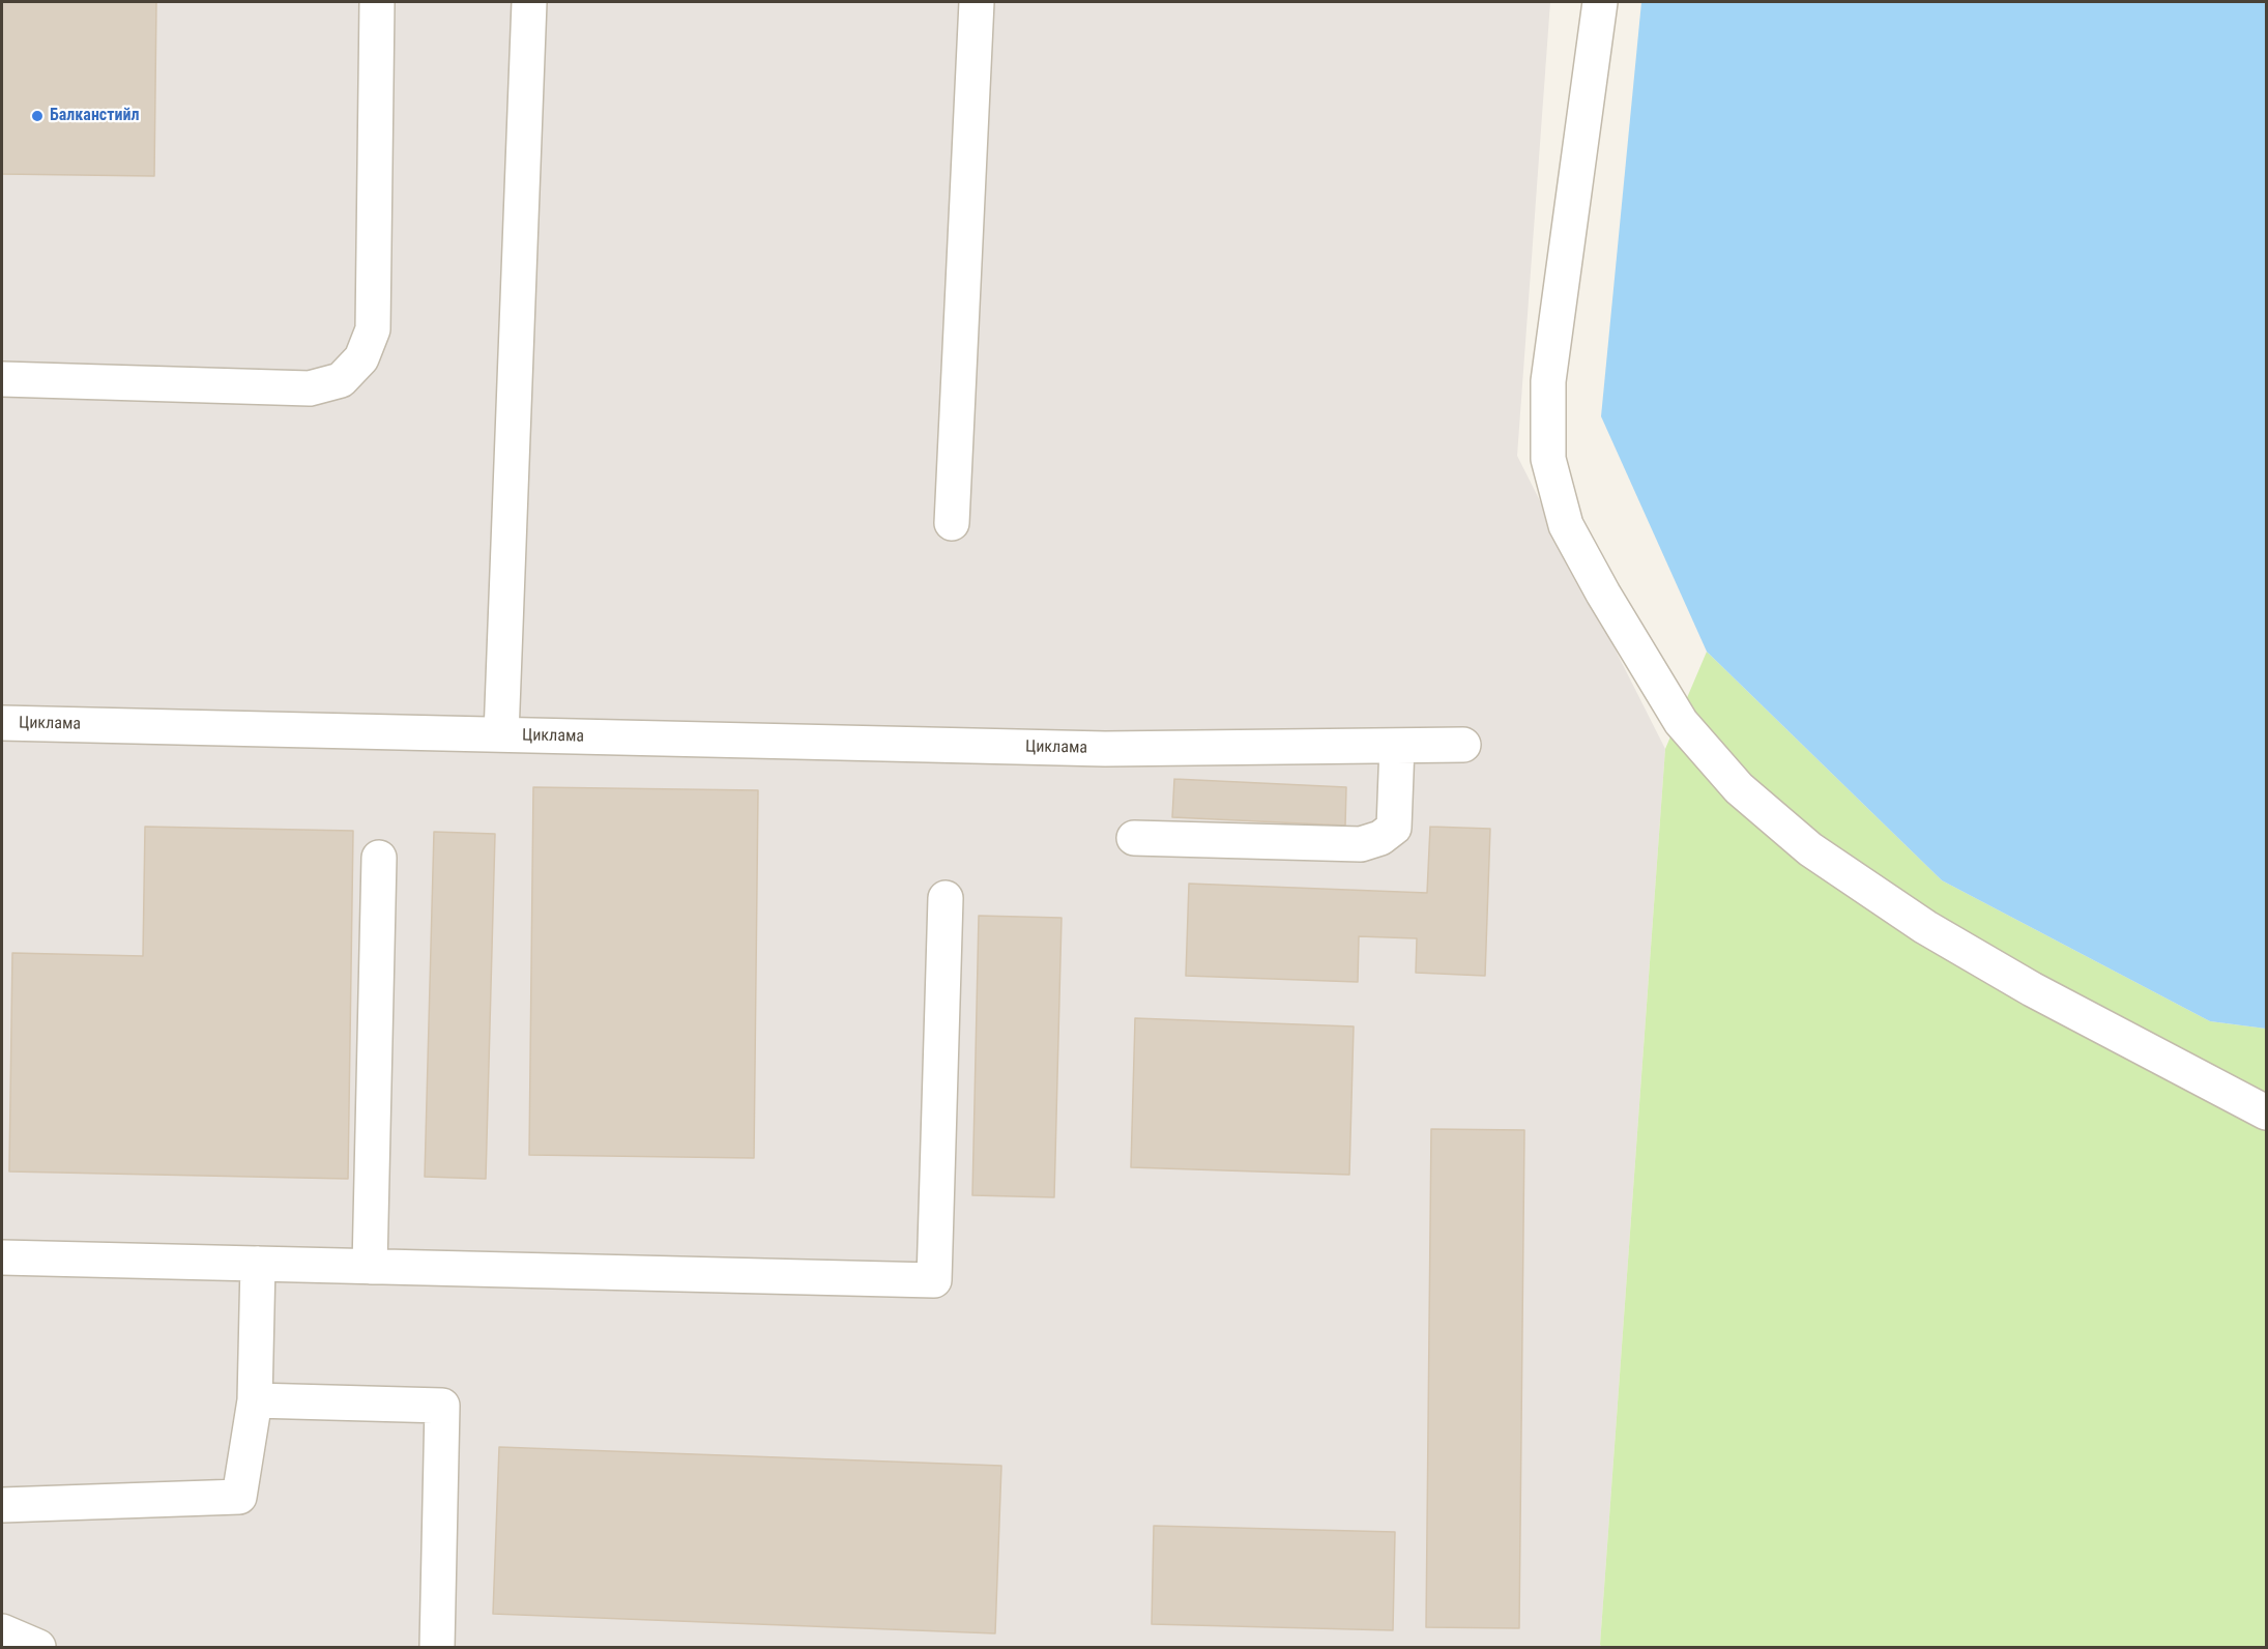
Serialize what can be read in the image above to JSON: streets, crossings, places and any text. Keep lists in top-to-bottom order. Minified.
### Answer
{"streets":{"street":["Циклама"]},"places":["Балканстийл"]}
